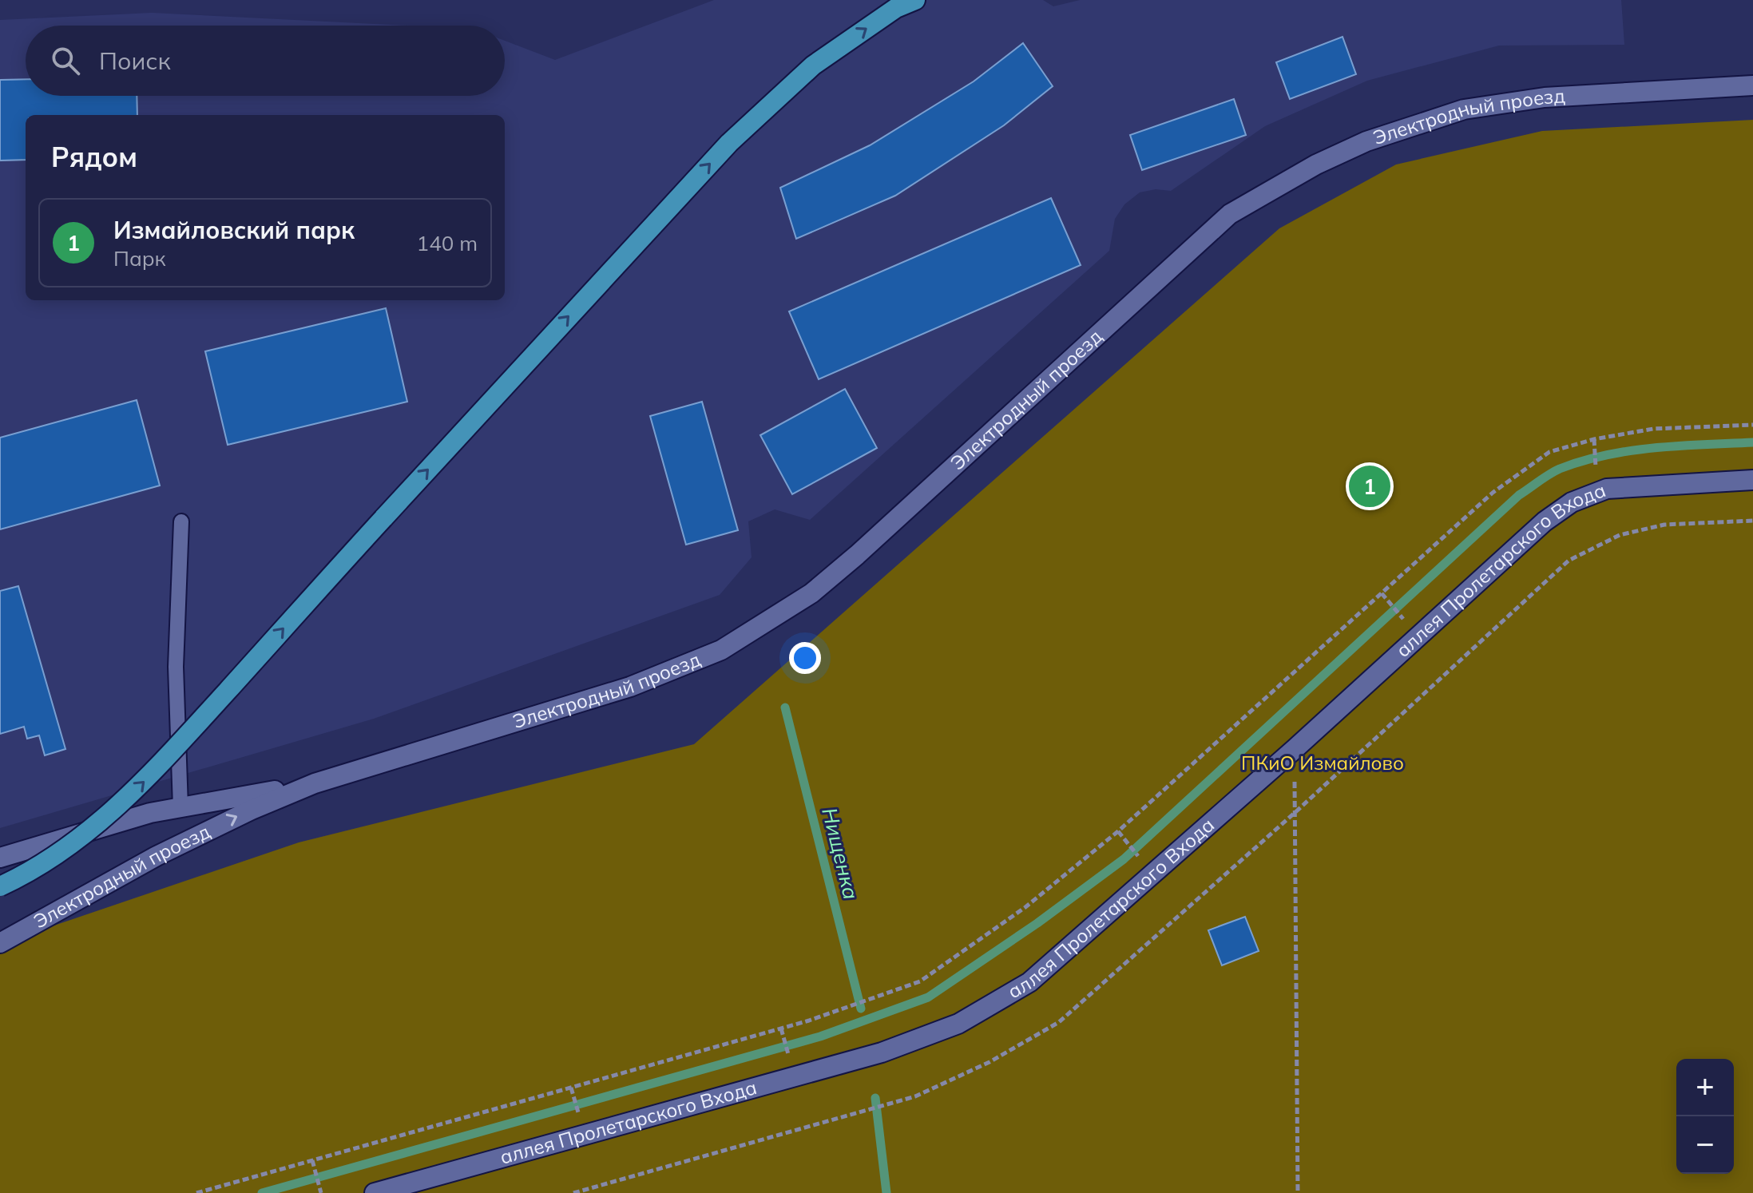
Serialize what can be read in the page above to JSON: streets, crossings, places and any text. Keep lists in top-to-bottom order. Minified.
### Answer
{"streets":{"street":["Электродный проезд","аллея Пролетарского Входа"]},"water":["Нищенка"],"parks":["ПКиО Измайлово"],"page":{"search":"Поиск","heading":"Рядом","list":[{"mark":"1","name":"Измайловский парк","note":"Парк","value":"140 m"}],"pins":"1","map_buttons":["+","−"]}}
